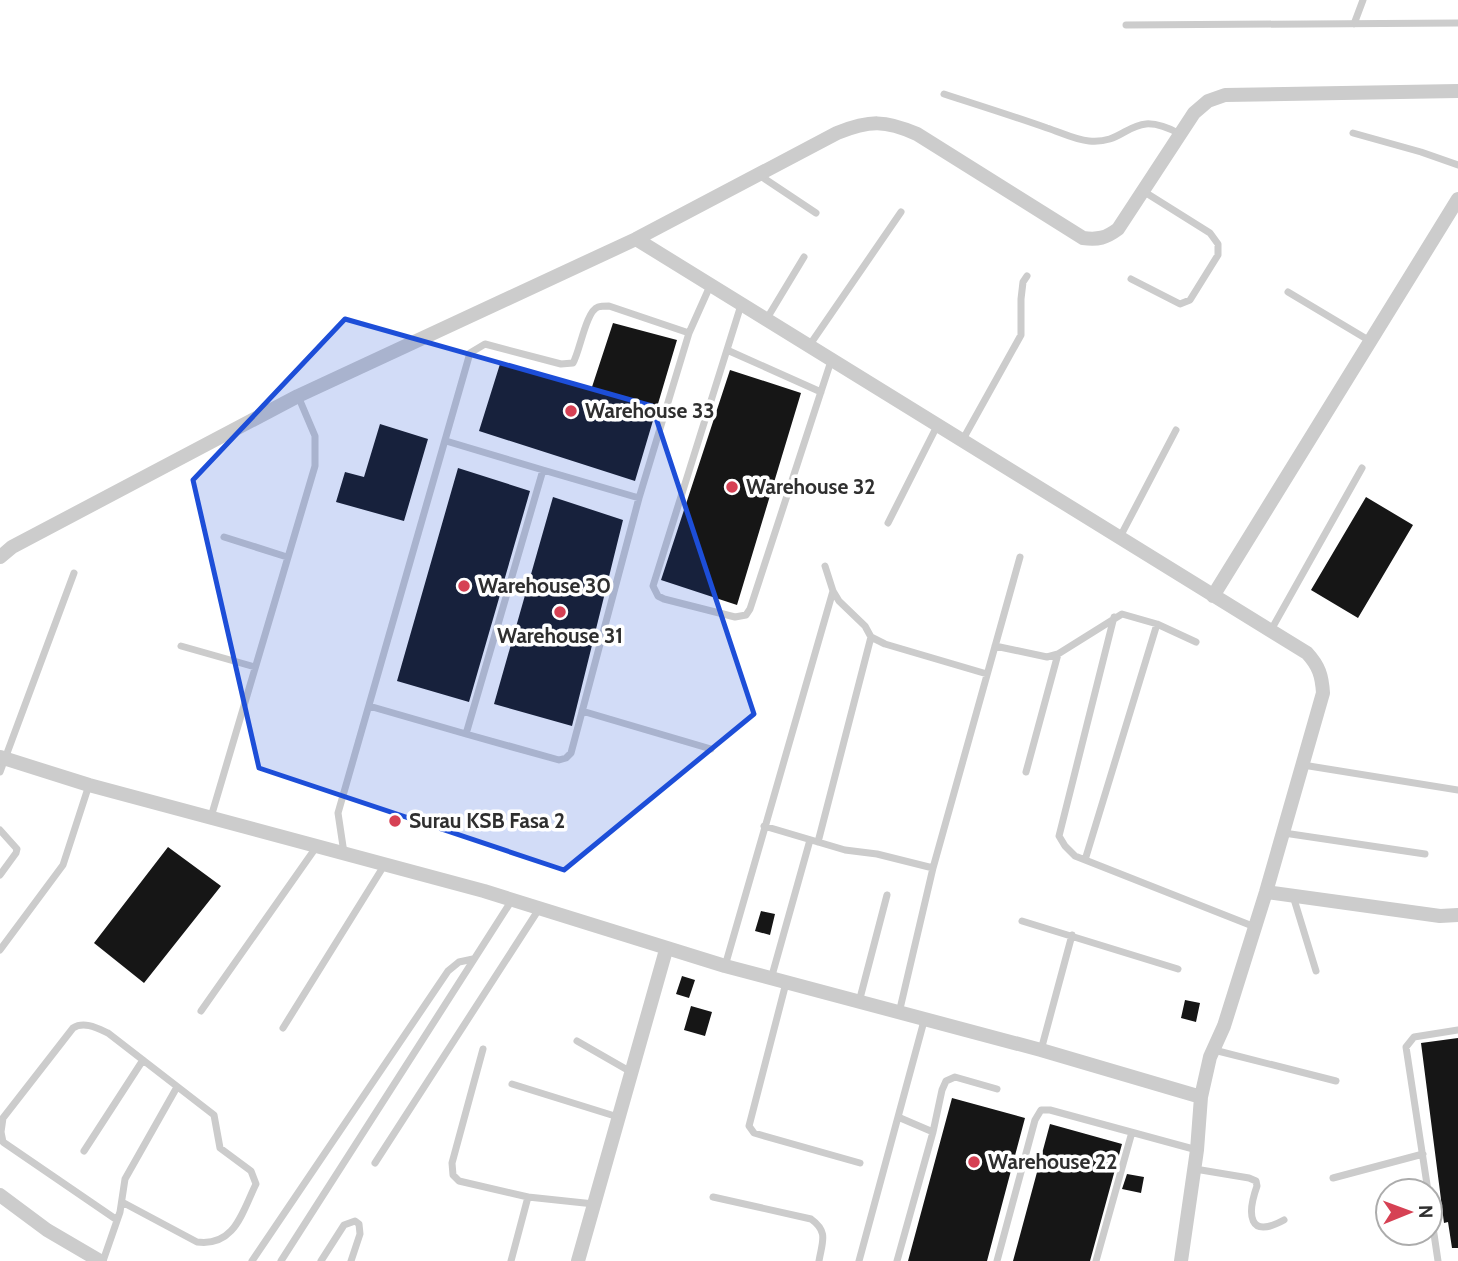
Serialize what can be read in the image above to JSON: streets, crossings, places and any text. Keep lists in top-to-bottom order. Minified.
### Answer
{"places":["Warehouse 33","Warehouse 32","Warehouse 30","Warehouse 31","Surau KSB Fasa 2","Warehouse 22"],"north":"right"}
